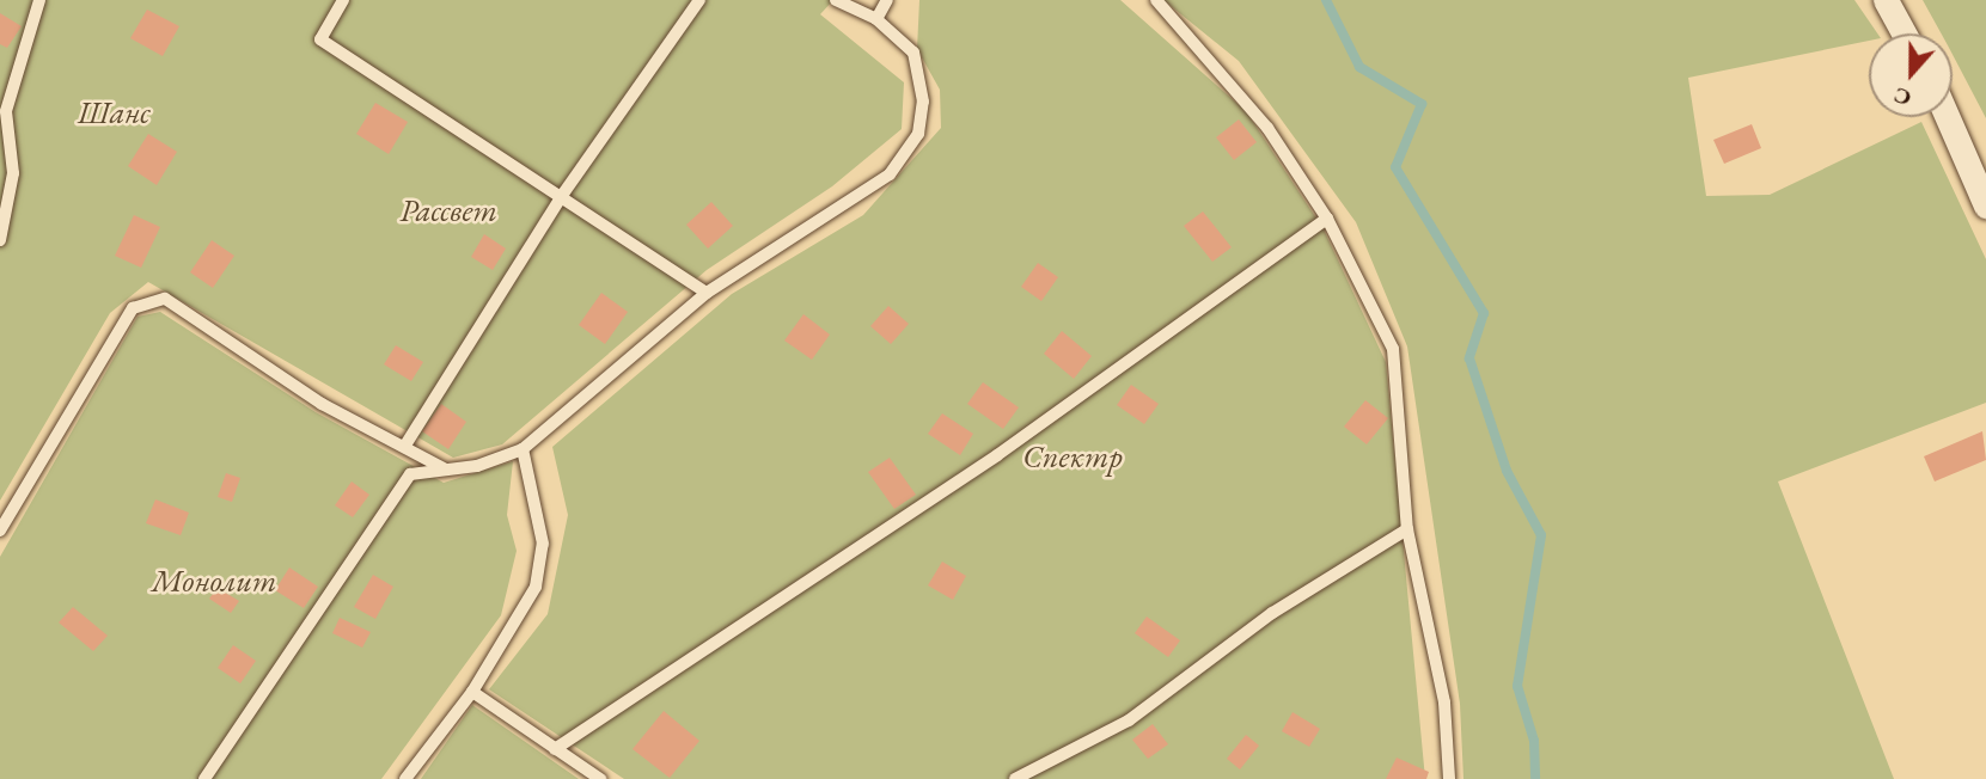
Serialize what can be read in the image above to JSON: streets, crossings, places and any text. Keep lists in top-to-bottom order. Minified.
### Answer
{"parks":["Шанс","Рассвет","Спектр","Монолит"],"north":"bottom"}
